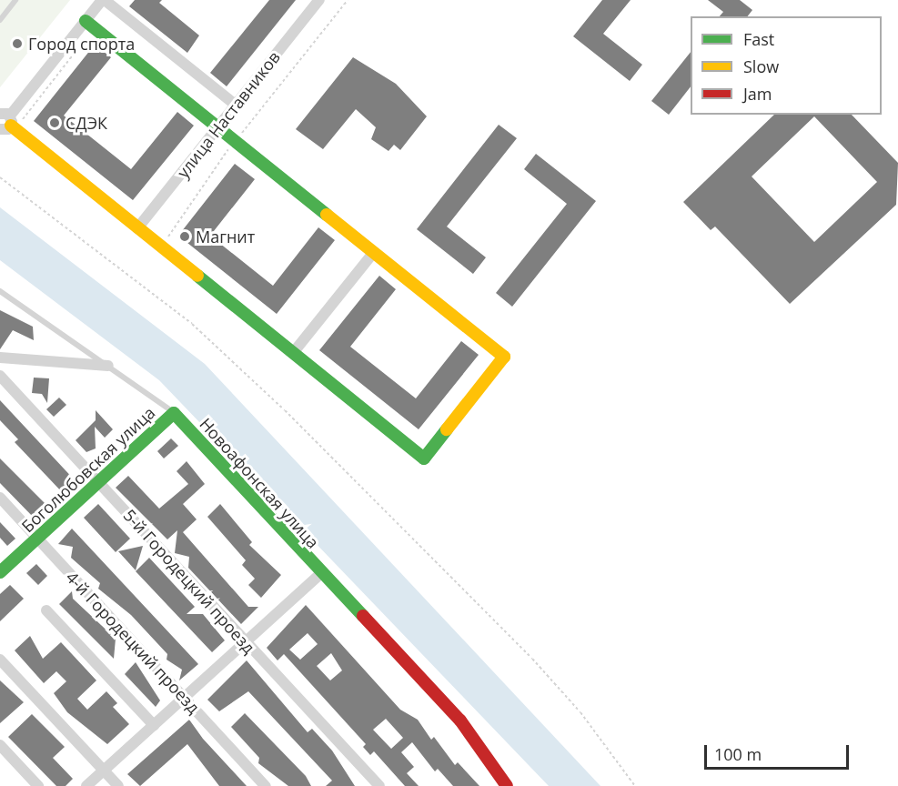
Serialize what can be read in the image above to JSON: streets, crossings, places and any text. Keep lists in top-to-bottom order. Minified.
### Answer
{"streets":{"street":["улица Наставников","Боголюбовская улица","Новоафонская улица","5-й Городецкий проезд","4-й Городецкий проезд"]},"crossings":[["Боголюбовская улица","Новоафонская улица"],["Боголюбовская улица","5-й Городецкий проезд"],["Боголюбовская улица","4-й Городецкий проезд"]],"places":["Город спорта","СДЭК","Магнит"],"legend":["Fast","Slow","Jam"],"scale_bar":"100 m"}
